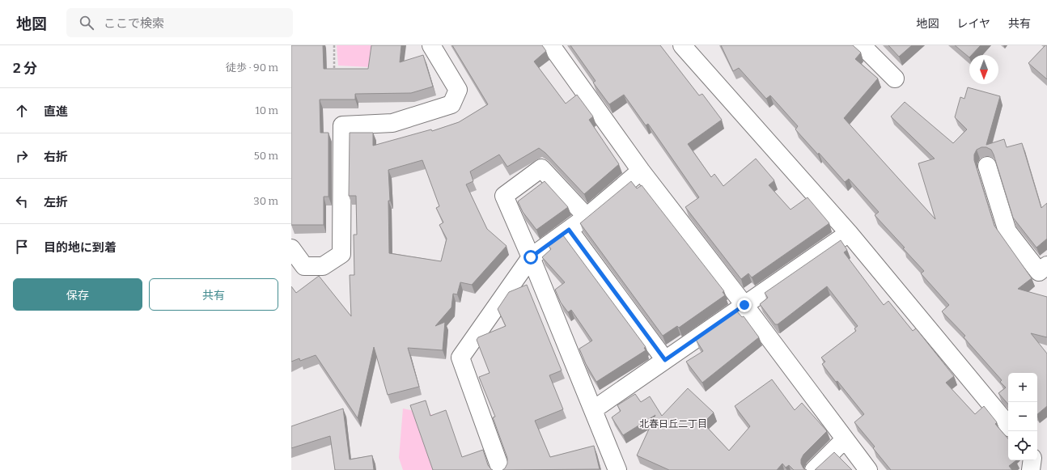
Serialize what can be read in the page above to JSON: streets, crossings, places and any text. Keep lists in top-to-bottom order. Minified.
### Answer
{"districts":["北春日丘二丁目"],"north":"bottom","page":{"header":"地図","search":"ここで検索","nav":["地図","レイヤ","共有"],"heading":["2 分","徒歩 · 90 m"],"list":[["直進","10 m"],["右折","50 m"],["左折","30 m"],"目的地に到着"],"buttons":["保存","共有"],"map_buttons":["+","−"]}}
